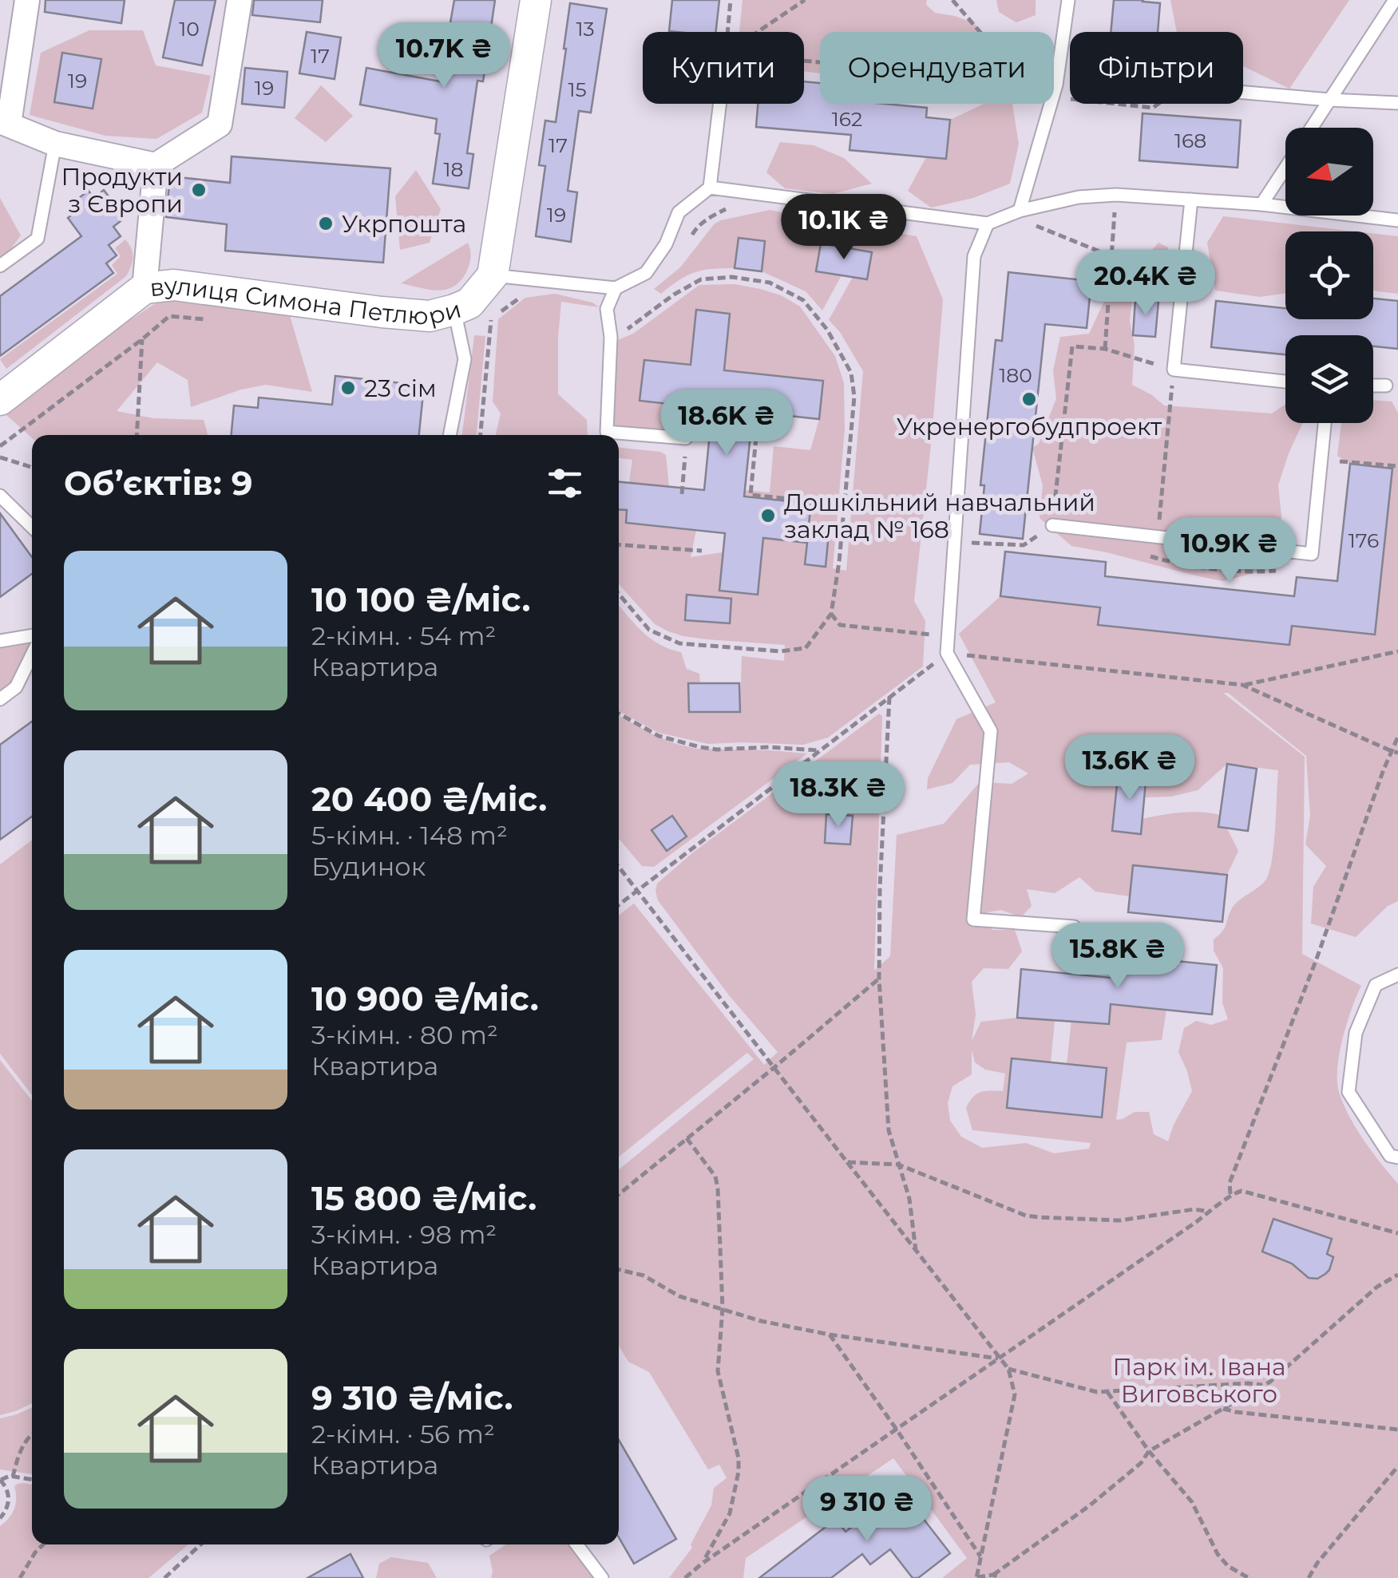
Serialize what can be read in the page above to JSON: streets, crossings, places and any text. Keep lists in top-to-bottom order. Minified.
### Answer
{"streets":{"street":["вулиця Симона Петлюри"]},"parks":["Парк ім. Івана Виговського"],"places":["Продукти з Європи","Укрпошта","23 сім","Укренергобудпроект","Дошкільний навчальний заклад № 168"],"house_numbers":["10","13","17","19","19","15","162","168","17","18","19","180","176"],"north":"left","page":{"price":["10.7K ₴","10.1K ₴","20.4K ₴","18.6K ₴","10.9K ₴","13.6K ₴","18.3K ₴","15.8K ₴","9 310 ₴"],"chip":["Купити","Орендувати","Фільтри"],"heading":"Об’єктів: 9","list":[{"name":"10 100 ₴/міс.","note":"2-кімн. · 54 m² · Квартира"},{"name":"20 400 ₴/міс.","note":"5-кімн. · 148 m² · Будинок"},{"name":"10 900 ₴/міс.","note":"3-кімн. · 80 m² · Квартира"},{"name":"15 800 ₴/міс.","note":"3-кімн. · 98 m² · Квартира"},{"name":"9 310 ₴/міс.","note":"2-кімн. · 56 m² · Квартира"}]}}
